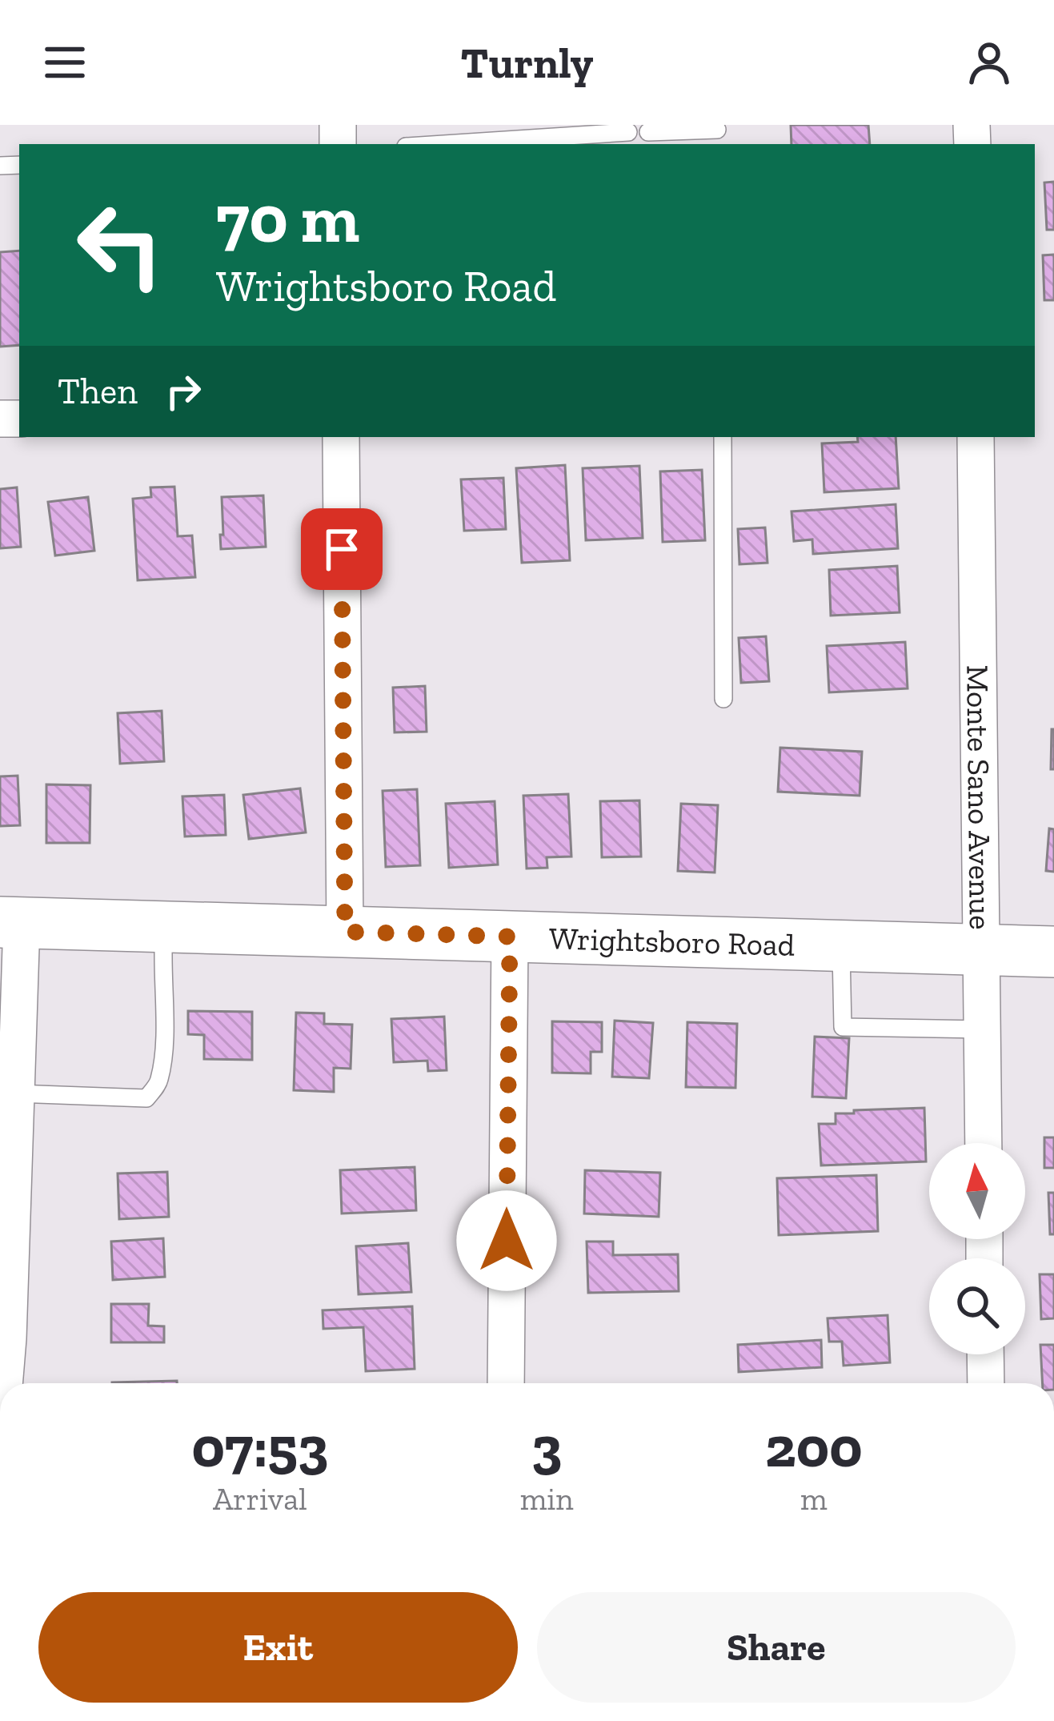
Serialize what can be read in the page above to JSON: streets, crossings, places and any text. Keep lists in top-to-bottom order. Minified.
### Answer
{"streets":{"main road":["Wrightsboro Road"],"street":["Monte Sano Avenue"]},"crossings":[["Monte Sano Avenue","Wrightsboro Road"]],"north":"top","page":{"header":"Turnly","turn":["70 m","Wrightsboro Road"],"then":"Then","eta":["07:53","Arrival","3","min","200","m"],"buttons":["Exit","Share"]}}
